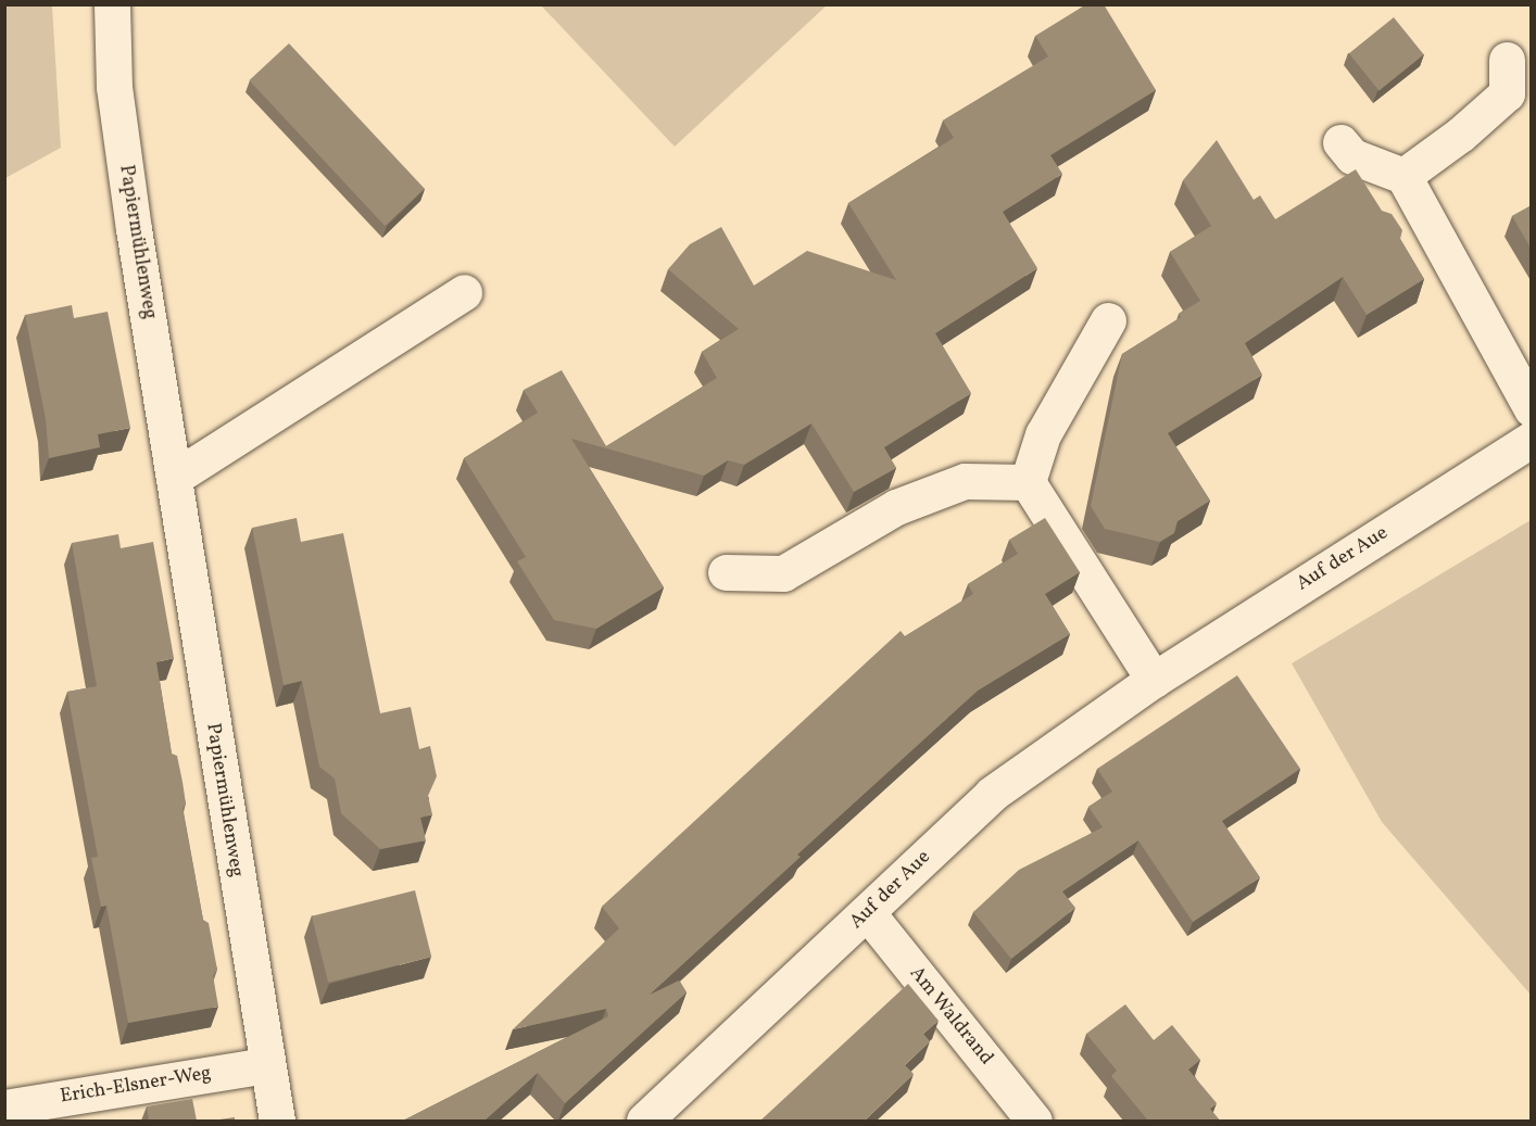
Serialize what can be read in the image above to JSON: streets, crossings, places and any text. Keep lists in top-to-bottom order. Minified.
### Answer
{"streets":{"street":["Papiermühlenweg","Auf der Aue","Am Waldrand","Erich-Elsner-Weg"]},"crossings":[["Papiermühlenweg","Erich-Elsner-Weg"],["Auf der Aue","Am Waldrand"]]}
